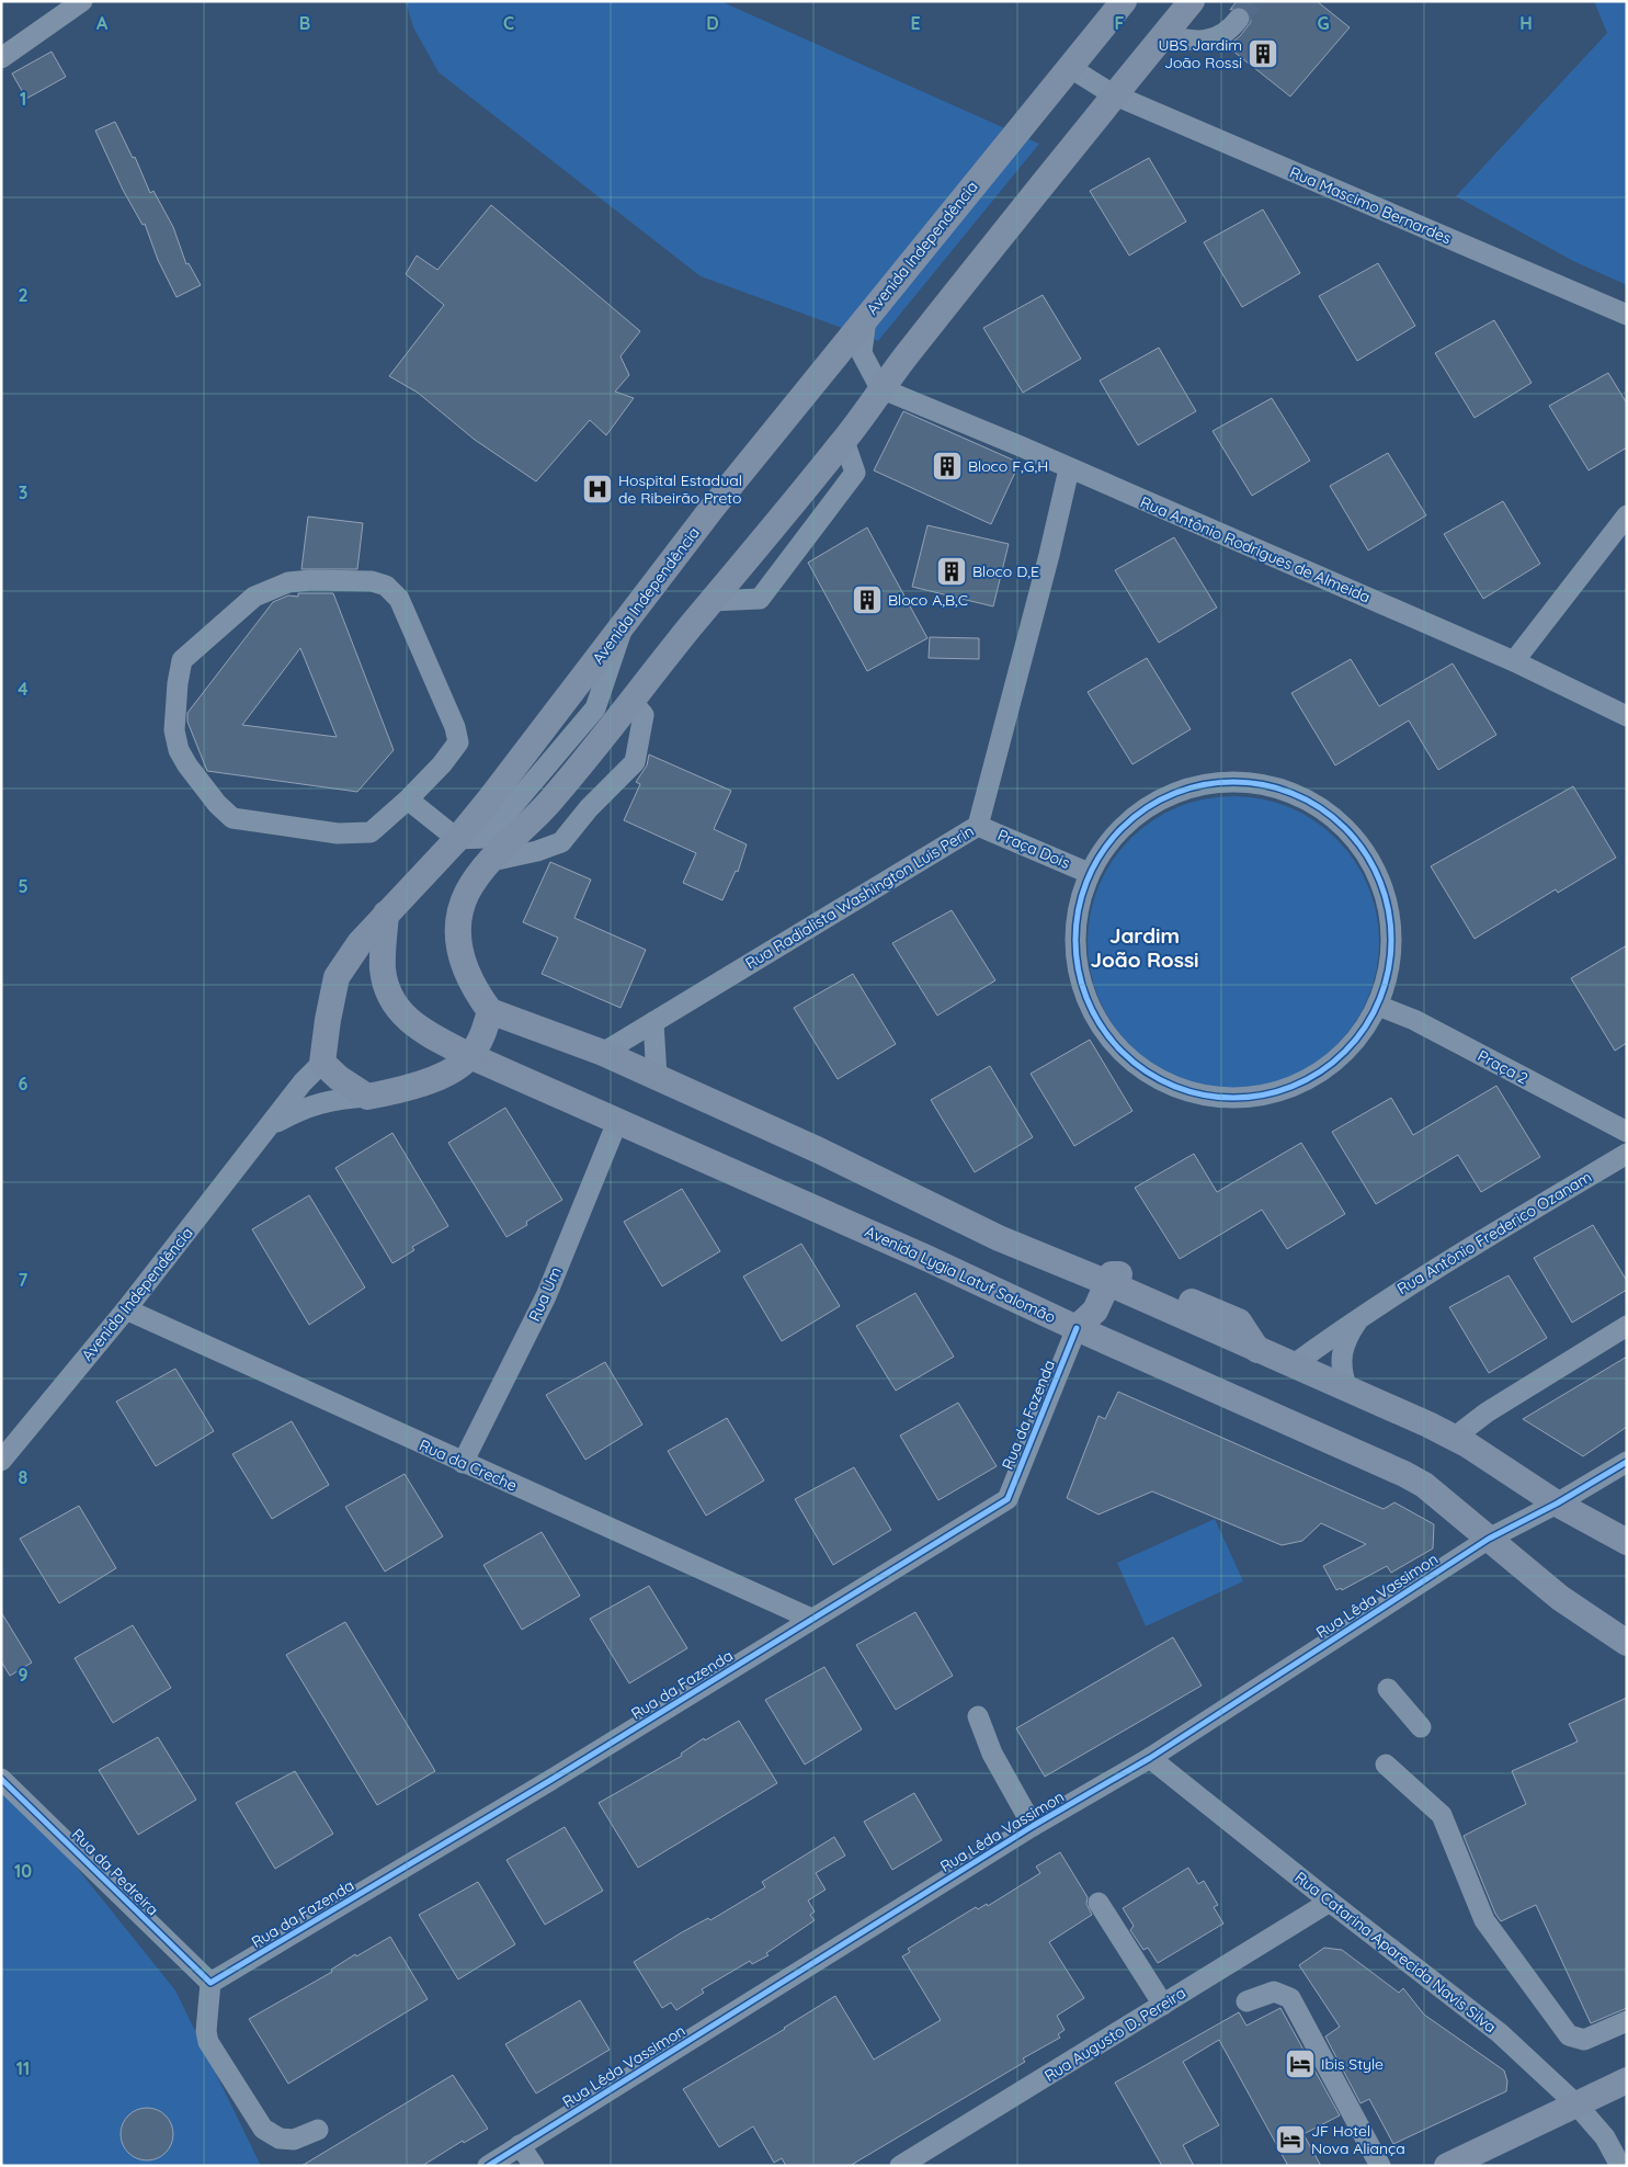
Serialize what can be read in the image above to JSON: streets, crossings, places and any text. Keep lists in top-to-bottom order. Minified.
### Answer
{"streets":{"main road":["Avenida Independência","Avenida Lygia Latuf Salomão"],"street":["Rua Mascimo Bernardes","Rua Antônio Rodrigues de Almeida","Praça Dois","Rua Radialista Washington Luis Perin","Praça 2","Rua Antônio Frederico Ozanam","Rua Um","Rua da Fazenda","Rua da Creche","Rua Lêda Vassimon","Rua da Pedreira","Rua Catarina Aparecida Navis Silva","Rua Augusto D. Pereira"]},"crossings":[["Rua Mascimo Bernardes","Avenida Independência"],["Avenida Independência","Rua da Creche"],["Rua Antônio Rodrigues de Almeida","Rua Radialista Washington Luis Perin"],["Praça Dois","Rua Radialista Washington Luis Perin"],["Avenida Lygia Latuf Salomão","Rua Um"],["Avenida Lygia Latuf Salomão","Rua da Fazenda"],["Avenida Lygia Latuf Salomão","Rua Lêda Vassimon"],["Rua Um","Rua da Creche"],["Rua da Fazenda","Rua da Creche"],["Rua da Fazenda","Rua da Pedreira"],["Rua Lêda Vassimon","Rua Catarina Aparecida Navis Silva"],["Rua Catarina Aparecida Navis Silva","Rua Augusto D. Pereira"]],"districts":["Jardim João Rossi"],"places":{"building":["UBS Jardim João Rossi","Bloco F,G,H","Bloco D,E","Bloco A,B,C"],"hospital":["Hospital Estadual de Ribeirão Preto"],"hotel":["Ibis Style","JF Hotel Nova Aliança"]},"grid":{"columns":["A","B","C","D","E","F","G","H"],"rows":["1","2","3","4","5","6","7","8","9","10","11"]}}
